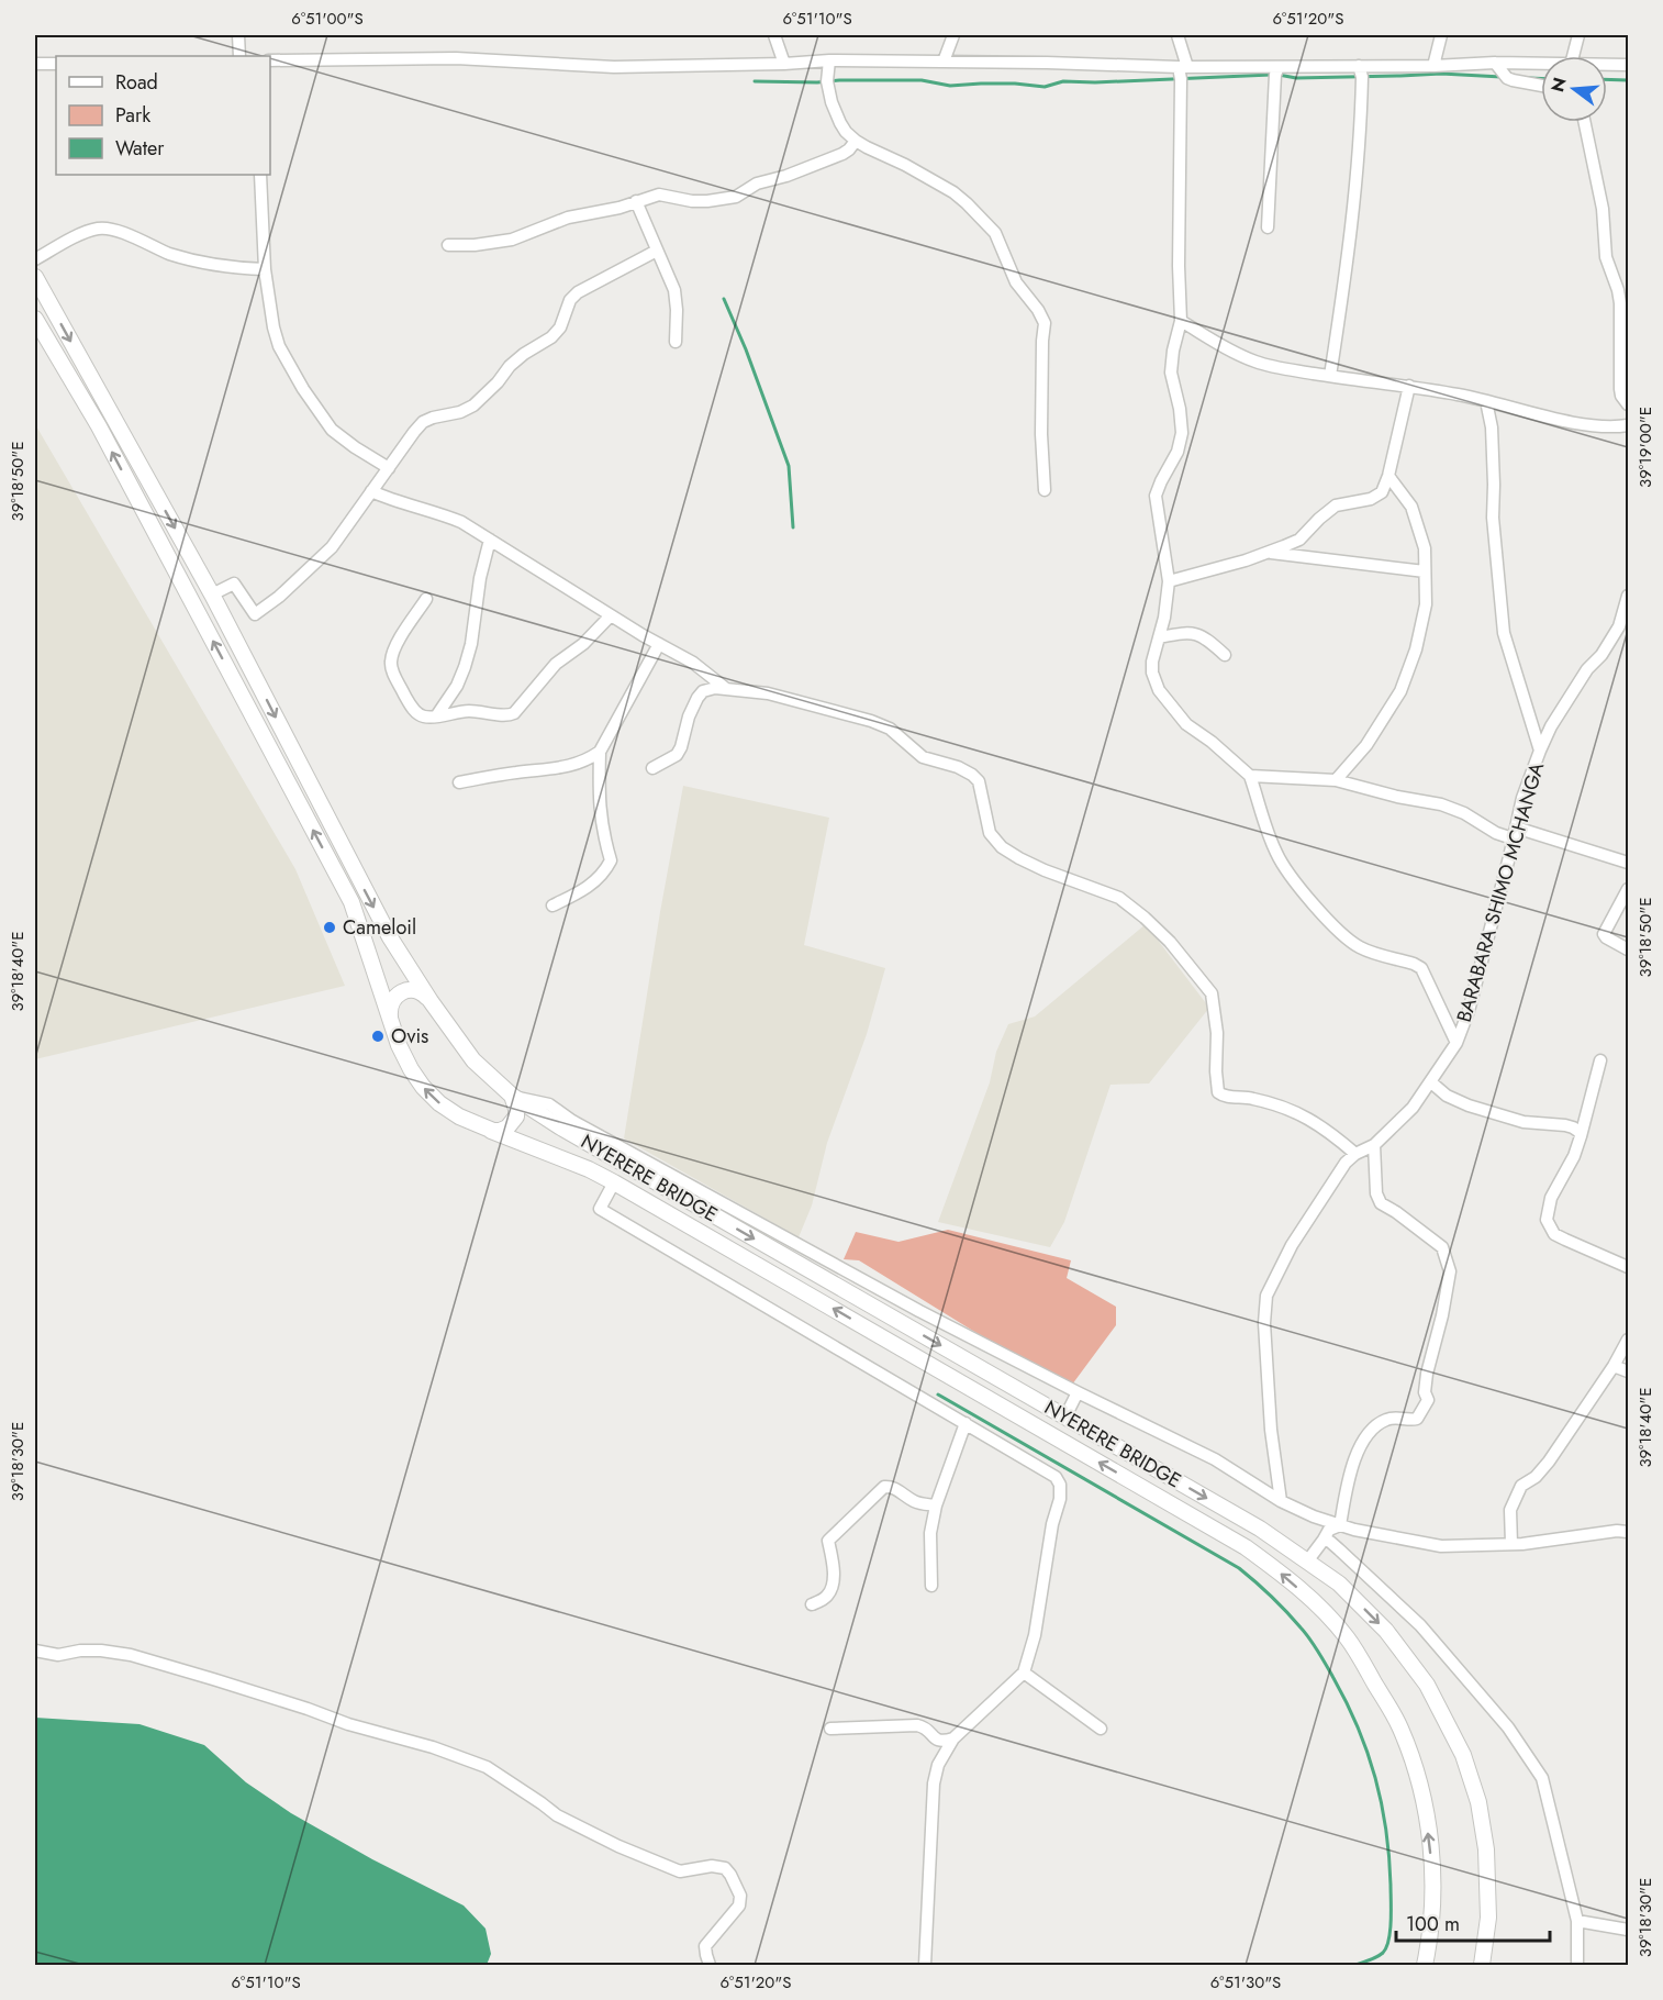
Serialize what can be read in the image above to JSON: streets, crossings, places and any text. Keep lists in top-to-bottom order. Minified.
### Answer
{"streets":{"main road":["NYERERE BRIDGE"],"street":["BARABARA SHIMO MCHANGA"]},"places":["Cameloil","Ovis"],"legend":["Road","Park","Water"],"scale_bar":"100 m","north":"left","coordinates":["6°51'00\"S","6°51'10\"S","6°51'20\"S","39°19'00\"E","39°18'50\"E","39°18'40\"E","39°18'30\"E","6°51'30\"S"]}
